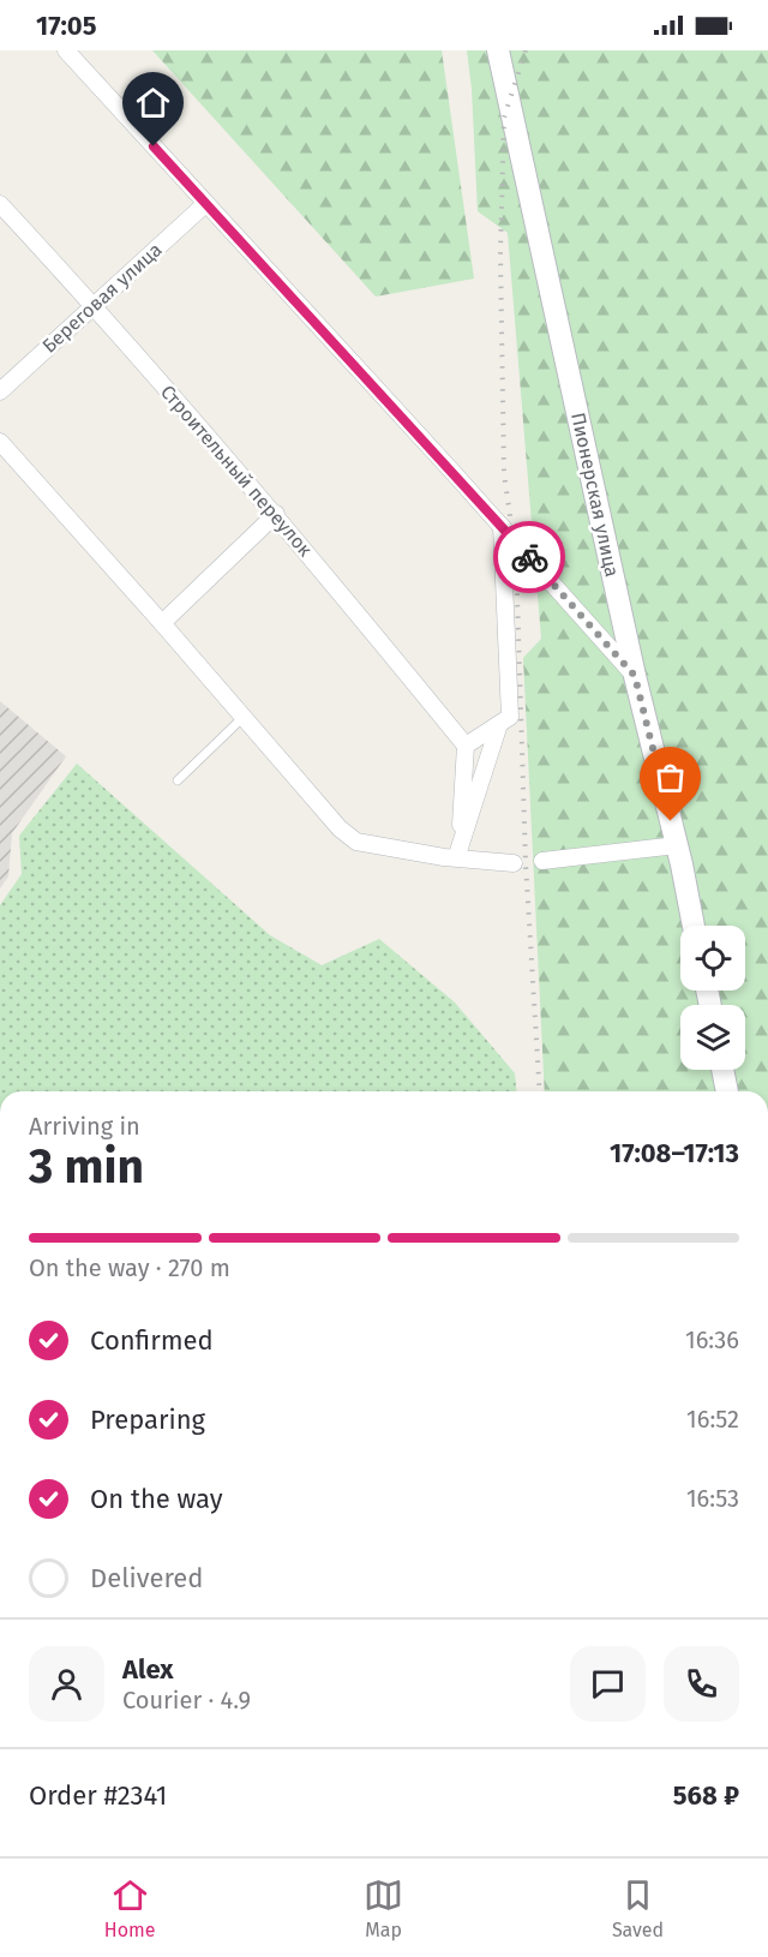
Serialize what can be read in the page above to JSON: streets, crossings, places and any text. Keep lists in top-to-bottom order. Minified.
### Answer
{"streets":{"street":["Береговая улица","Строительный переулок","Пионерская улица"]},"crossings":[["Береговая улица","Строительный переулок"]],"page":{"status":"17:05","heading":["3 min","Arriving in","17:08–17:13"],"panel":["Alex","Courier · 4.9","Order #2341","568 ₽"],"bar":"On the way · 270 m","list":[["Confirmed","16:36"],["Preparing","16:52"],["On the way","16:53"],"Delivered"],"tabs":["Home","Map","Saved"]}}
